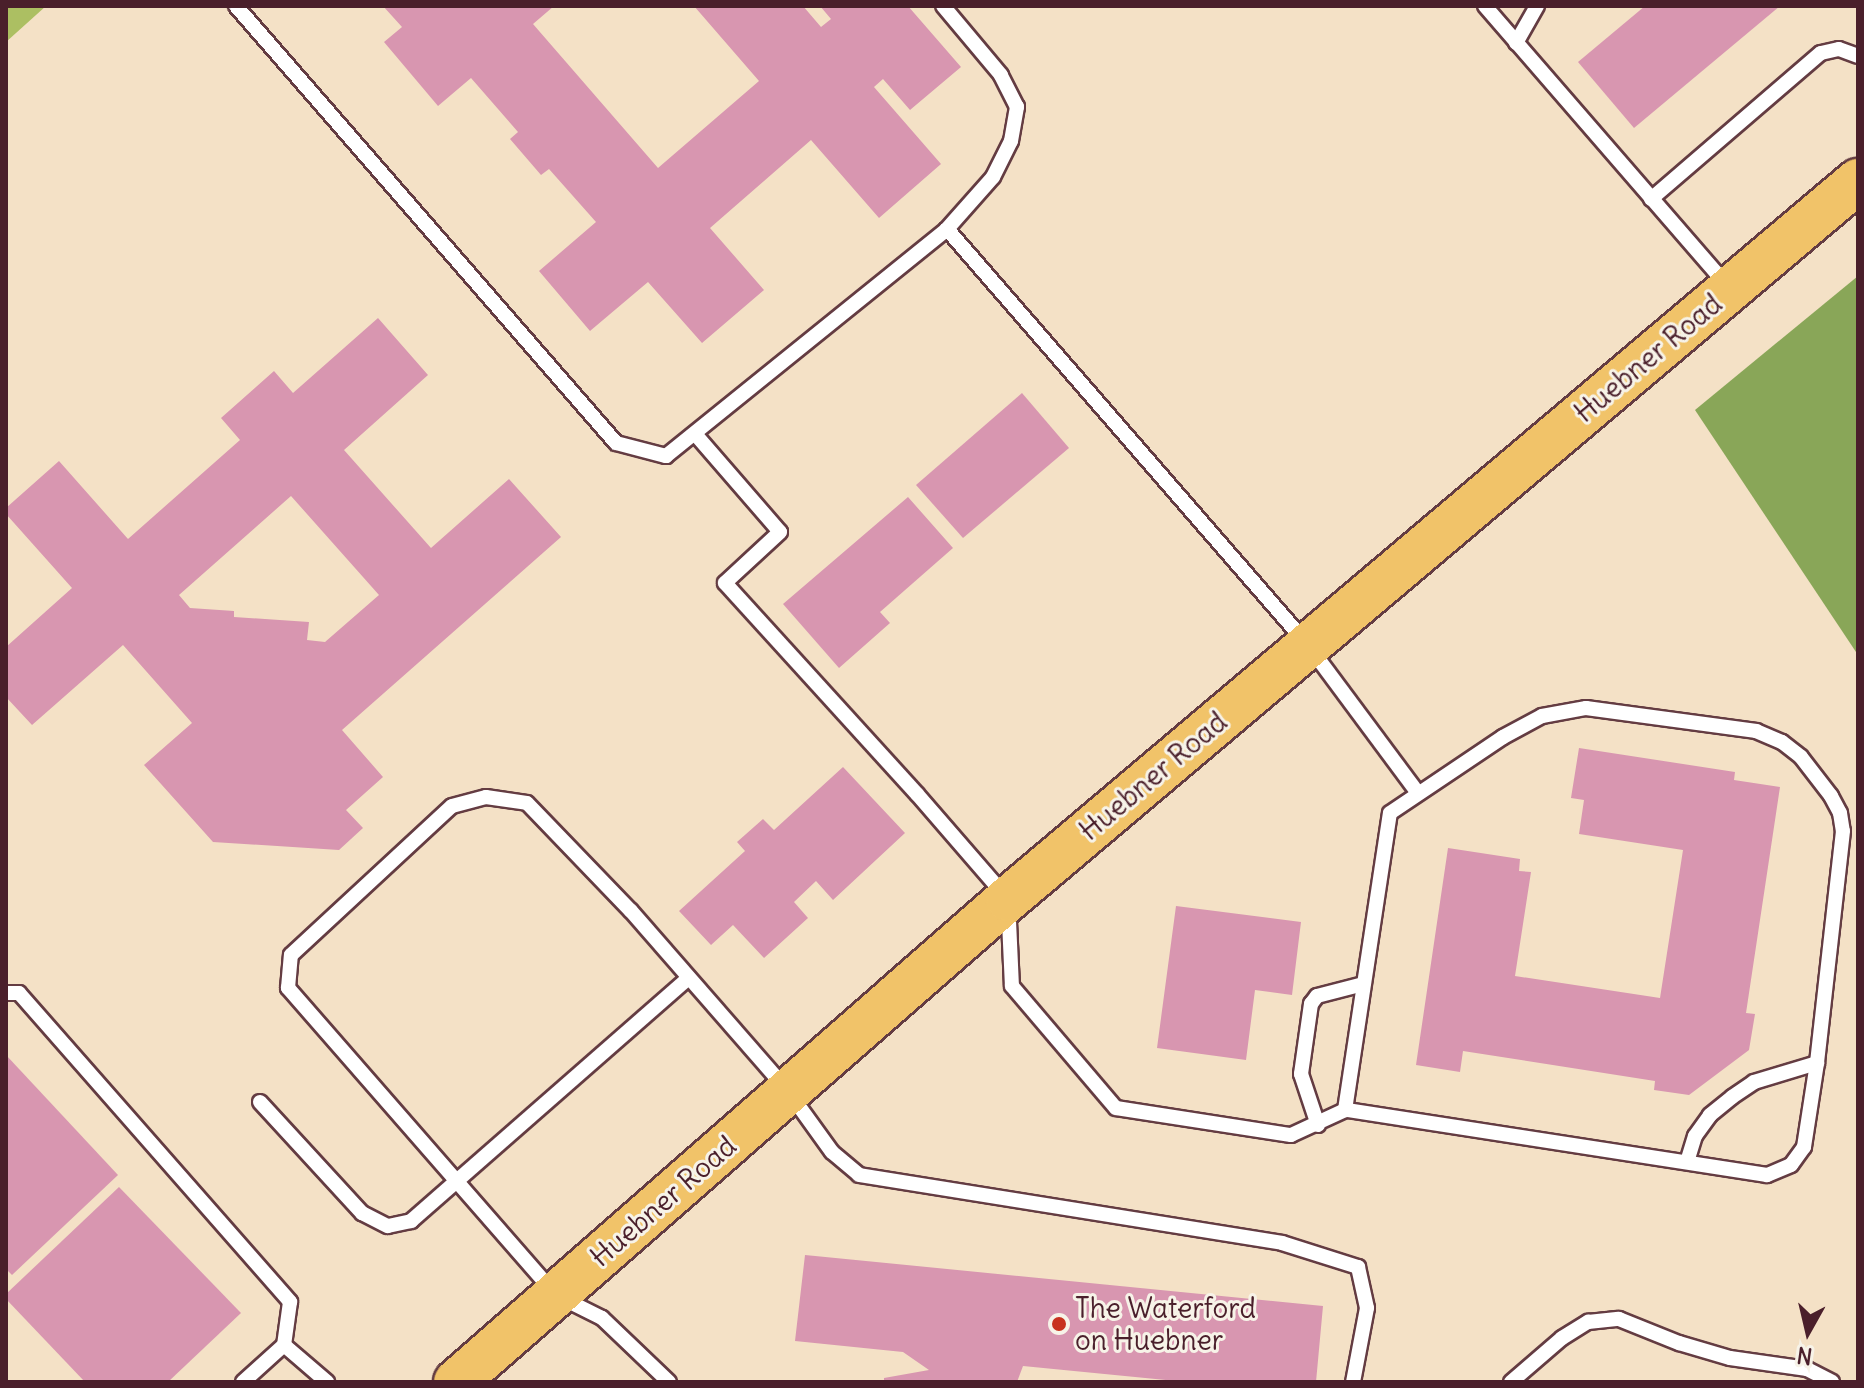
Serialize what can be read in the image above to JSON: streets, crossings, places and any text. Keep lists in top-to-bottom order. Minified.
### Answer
{"streets":{"main road":["Huebner Road"]},"places":["The Waterford on Huebner"],"north":"bottom"}
